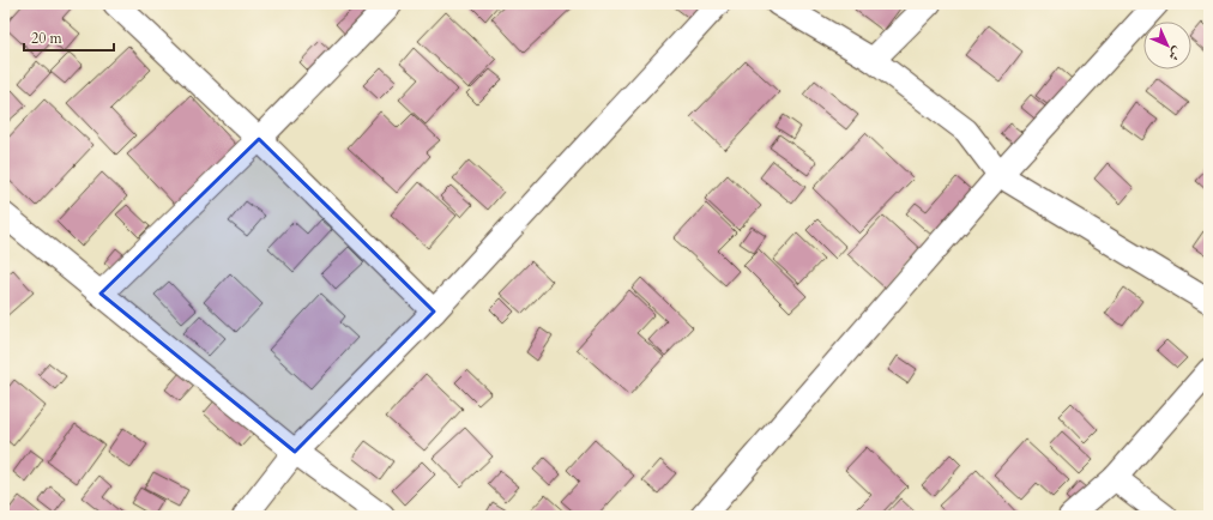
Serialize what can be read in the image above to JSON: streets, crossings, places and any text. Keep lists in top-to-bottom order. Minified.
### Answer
{"scale_bar":"20 m","north":"bottom right"}
